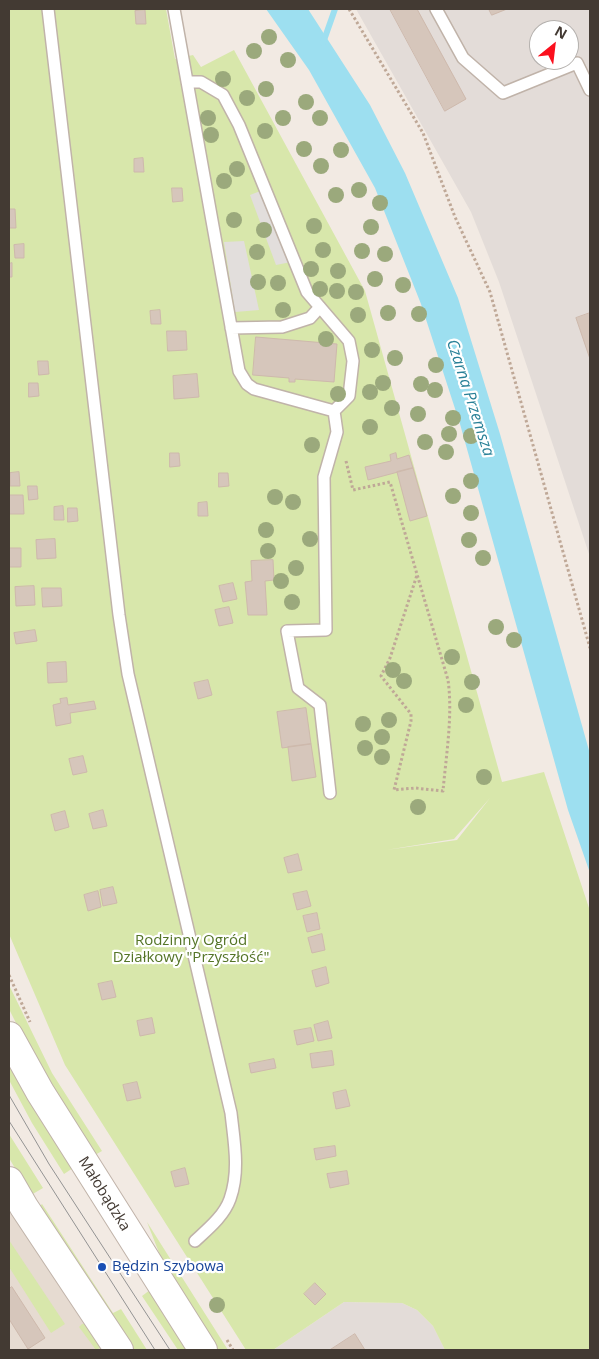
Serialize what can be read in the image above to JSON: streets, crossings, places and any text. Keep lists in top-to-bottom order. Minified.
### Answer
{"streets":{"street":["Małobądzka"]},"water":["Czarna Przemsza"],"parks":["Rodzinny Ogród Działkowy \"Przyszłość\""],"places":["Będzin Szybowa"],"north":"top right"}
